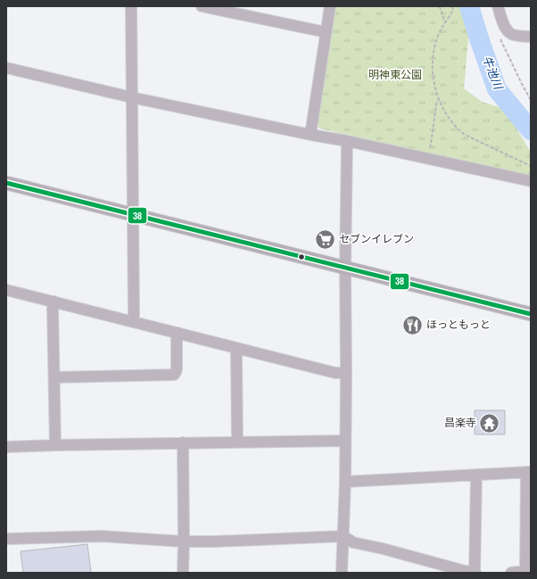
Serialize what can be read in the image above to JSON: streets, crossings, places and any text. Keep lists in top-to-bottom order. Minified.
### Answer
{"water":["牛池川"],"parks":["明神東公園"],"places":{"supermarket":["セブンイレブン"],"restaurant":["ほっともっと"],"temple":["昌楽寺"]},"lines":["transit line 38"]}
